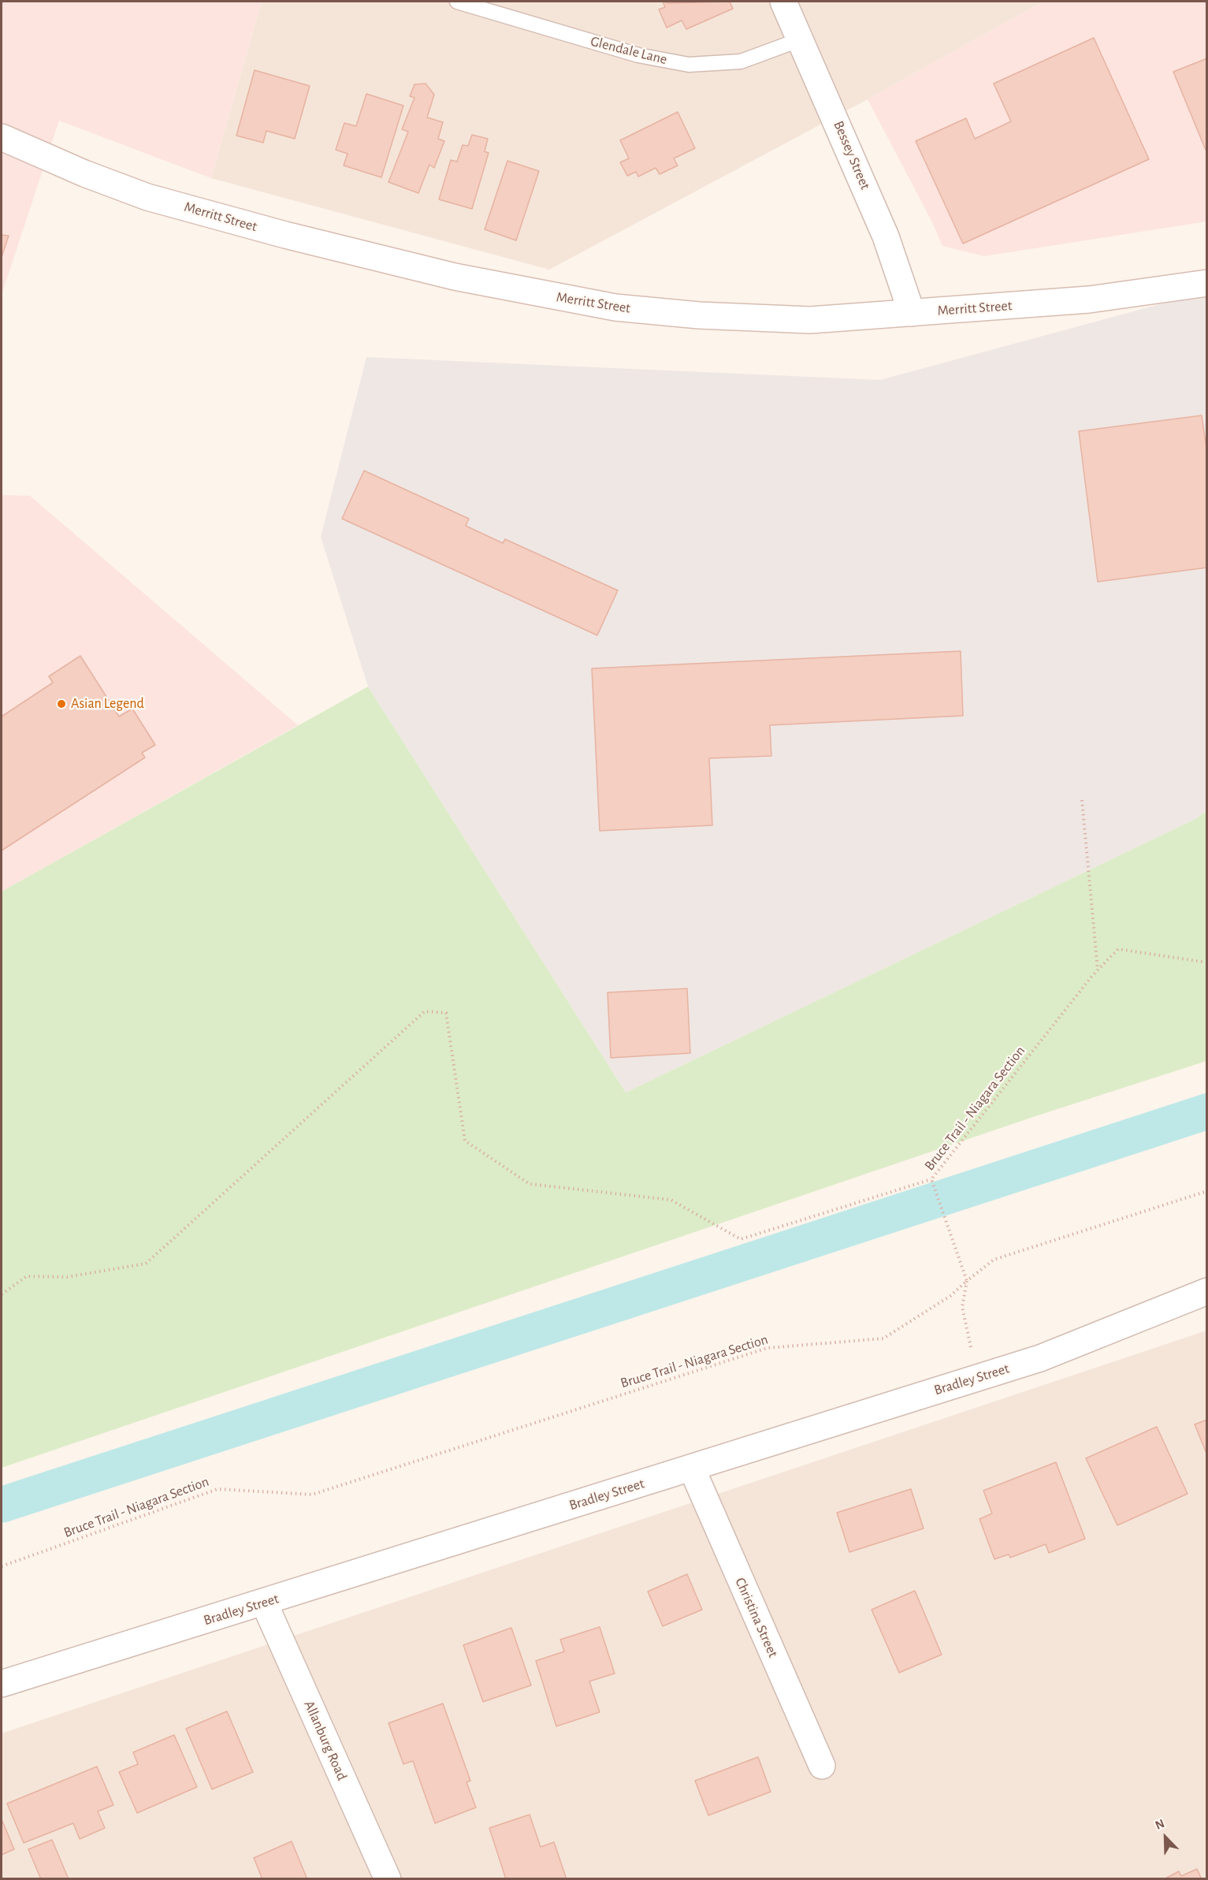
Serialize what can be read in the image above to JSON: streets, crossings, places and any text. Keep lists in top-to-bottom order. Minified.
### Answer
{"streets":{"street":["Bessey Street","Merritt Street","Bradley Street","Christina Street","Allanburg Road"],"lane":["Glendale Lane"],"path":["Bruce Trail - Niagara Section"]},"crossings":[["Glendale Lane","Bessey Street"],["Bessey Street","Merritt Street"],["Bradley Street","Christina Street"],["Bradley Street","Allanburg Road"]],"places":["Asian Legend"],"north":"top left"}
